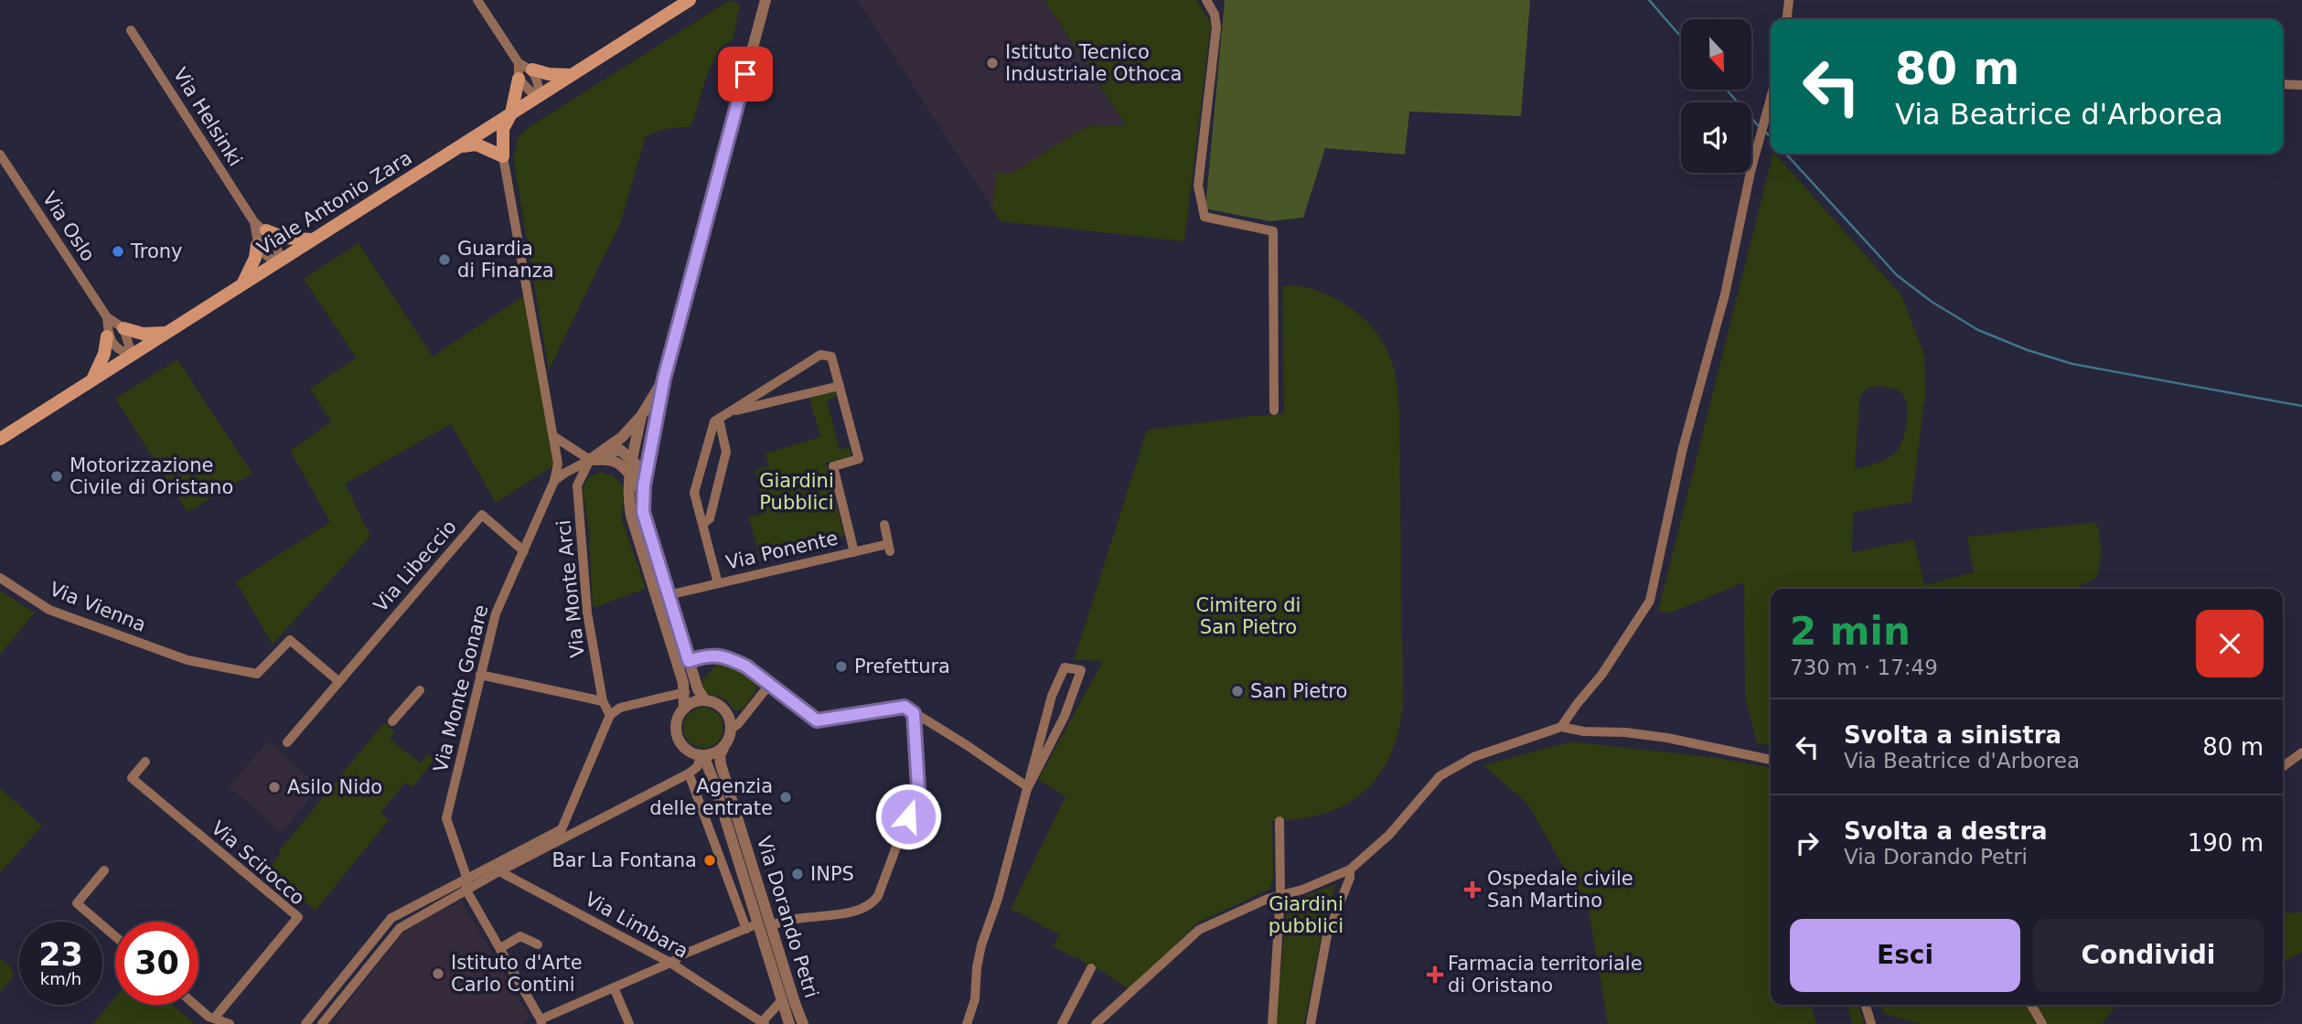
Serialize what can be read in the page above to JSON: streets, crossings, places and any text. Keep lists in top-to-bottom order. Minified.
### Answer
{"streets":{"main road":["Viale Antonio Zara"],"street":["Via Helsinki","Via Oslo","Via Ponente","Via Libeccio","Via Monte Arci","Via Vienna","Via Monte Gonare","Via Scirocco","Via Dorando Petri","Via Limbara"]},"crossings":[["Via Libeccio","Via Vienna"],["Via Libeccio","Via Monte Gonare"],["Via Dorando Petri","Via Limbara"]],"parks":["Giardini Pubblici","Cimitero di San Pietro","Giardini pubblici"],"places":{"other":["Istituto Tecnico Industriale Othoca","Trony","Guardia di Finanza","Motorizzazione Civile di Oristano","Prefettura","San Pietro","Asilo Nido","Agenzia delle entrate","Bar La Fontana","INPS","Istituto d'Arte Carlo Contini"],"health":["Ospedale civile San Martino","Farmacia territoriale di Oristano"]},"north":"bottom","page":{"turn":["80 m","Via Beatrice d'Arborea"],"heading":["2 min","730 m · 17:49"],"list":[{"name":"Svolta a sinistra","note":"Via Beatrice d'Arborea","value":"80 m"},{"name":"Svolta a destra","note":"Via Dorando Petri","value":"190 m"}],"buttons":["Esci","Condividi"],"speed":"23 km/h","limit":"30"}}
